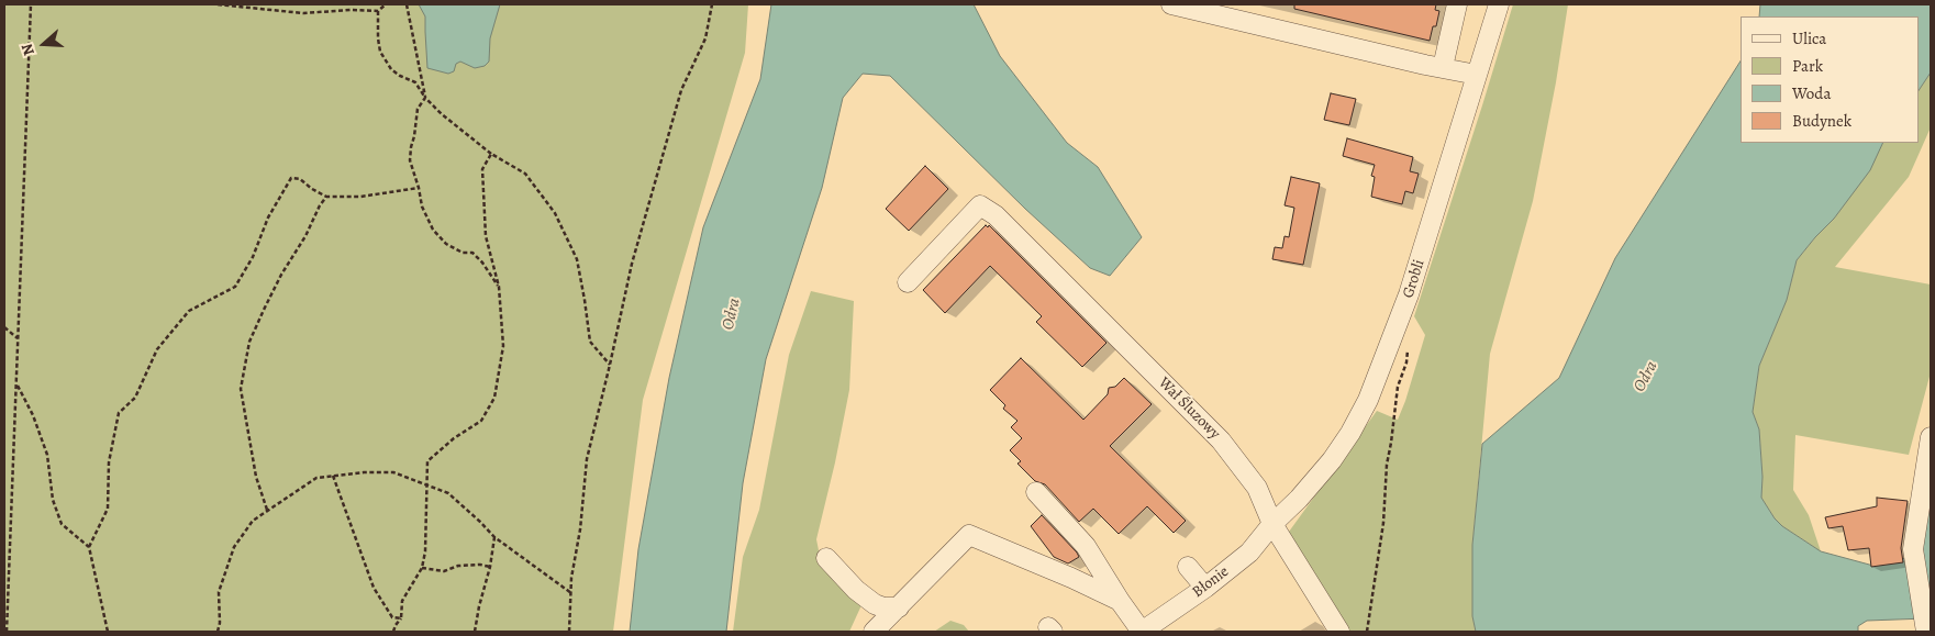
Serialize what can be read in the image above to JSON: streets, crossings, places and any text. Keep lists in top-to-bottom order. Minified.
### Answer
{"streets":{"street":["Grobli","Wał Śluzowy","Błonie"]},"crossings":[["Grobli","Wał Śluzowy"],["Grobli","Błonie"],["Wał Śluzowy","Błonie"]],"water":["Odra"],"legend":["Ulica","Park","Woda","Budynek"],"north":"left"}
